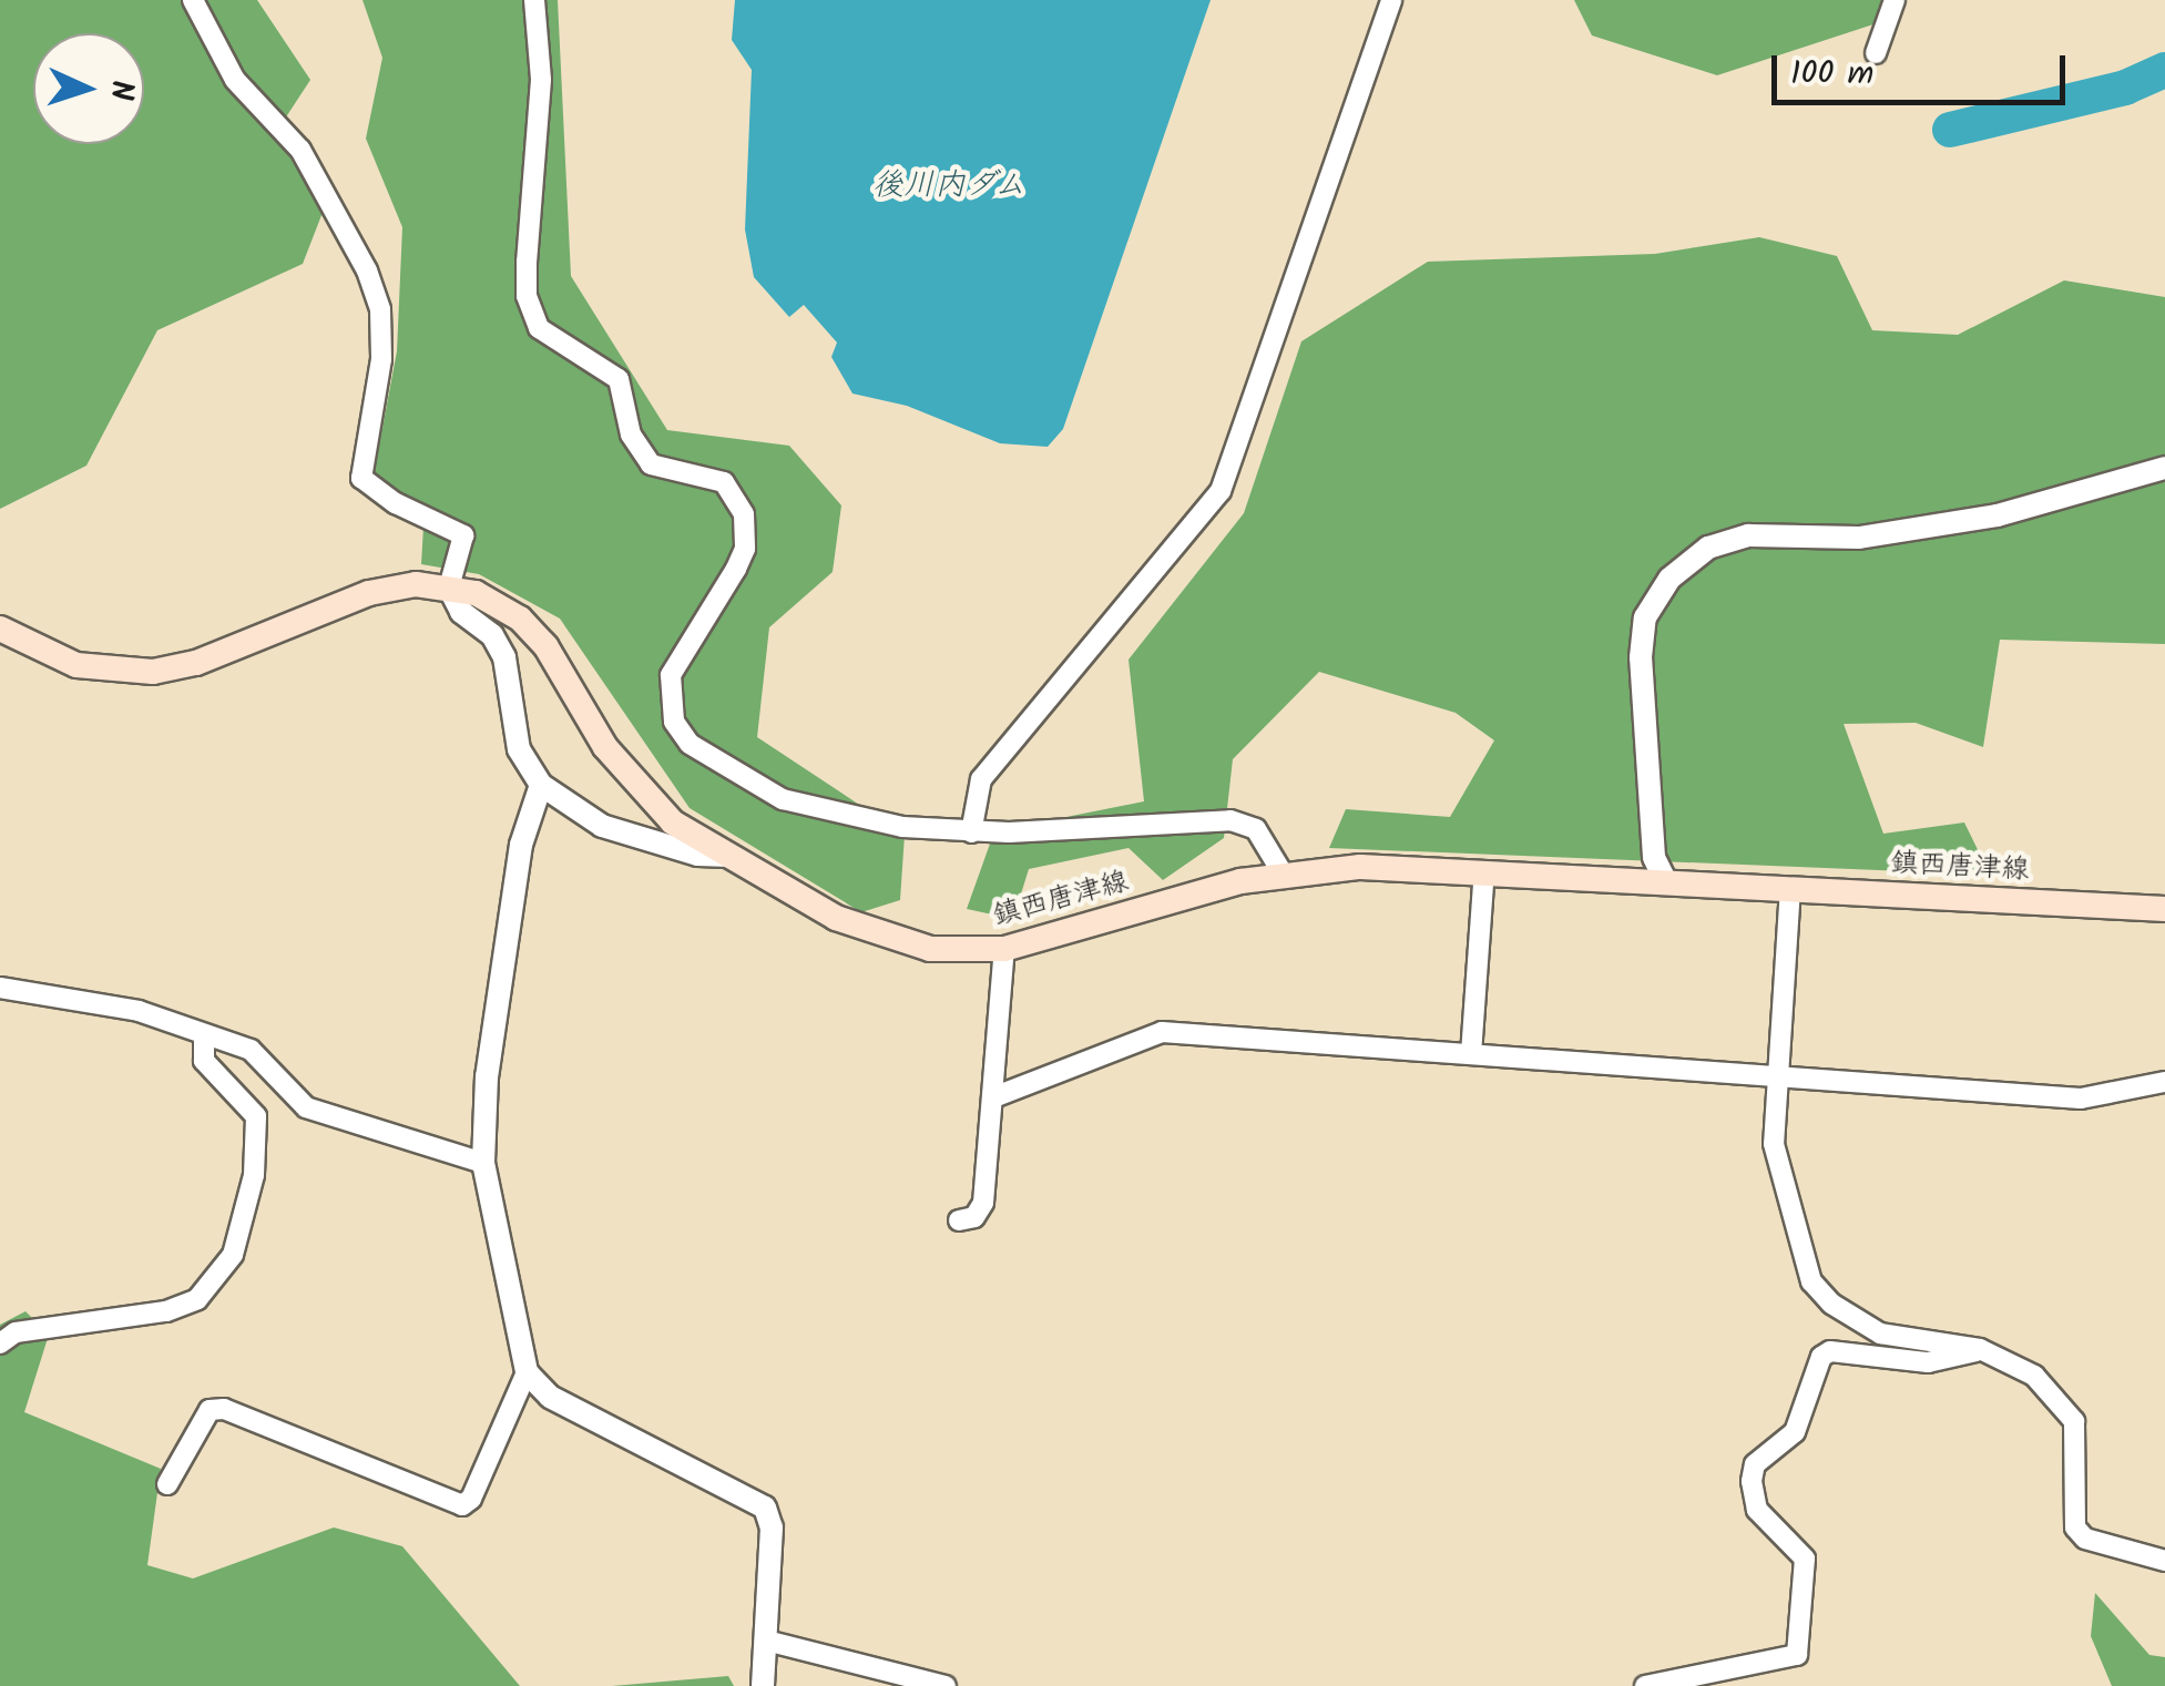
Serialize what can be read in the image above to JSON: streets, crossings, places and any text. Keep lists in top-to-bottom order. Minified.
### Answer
{"streets":{"main road":["鎮西唐津線"]},"water":["後川内ダム"],"scale_bar":"100 m","north":"right"}
